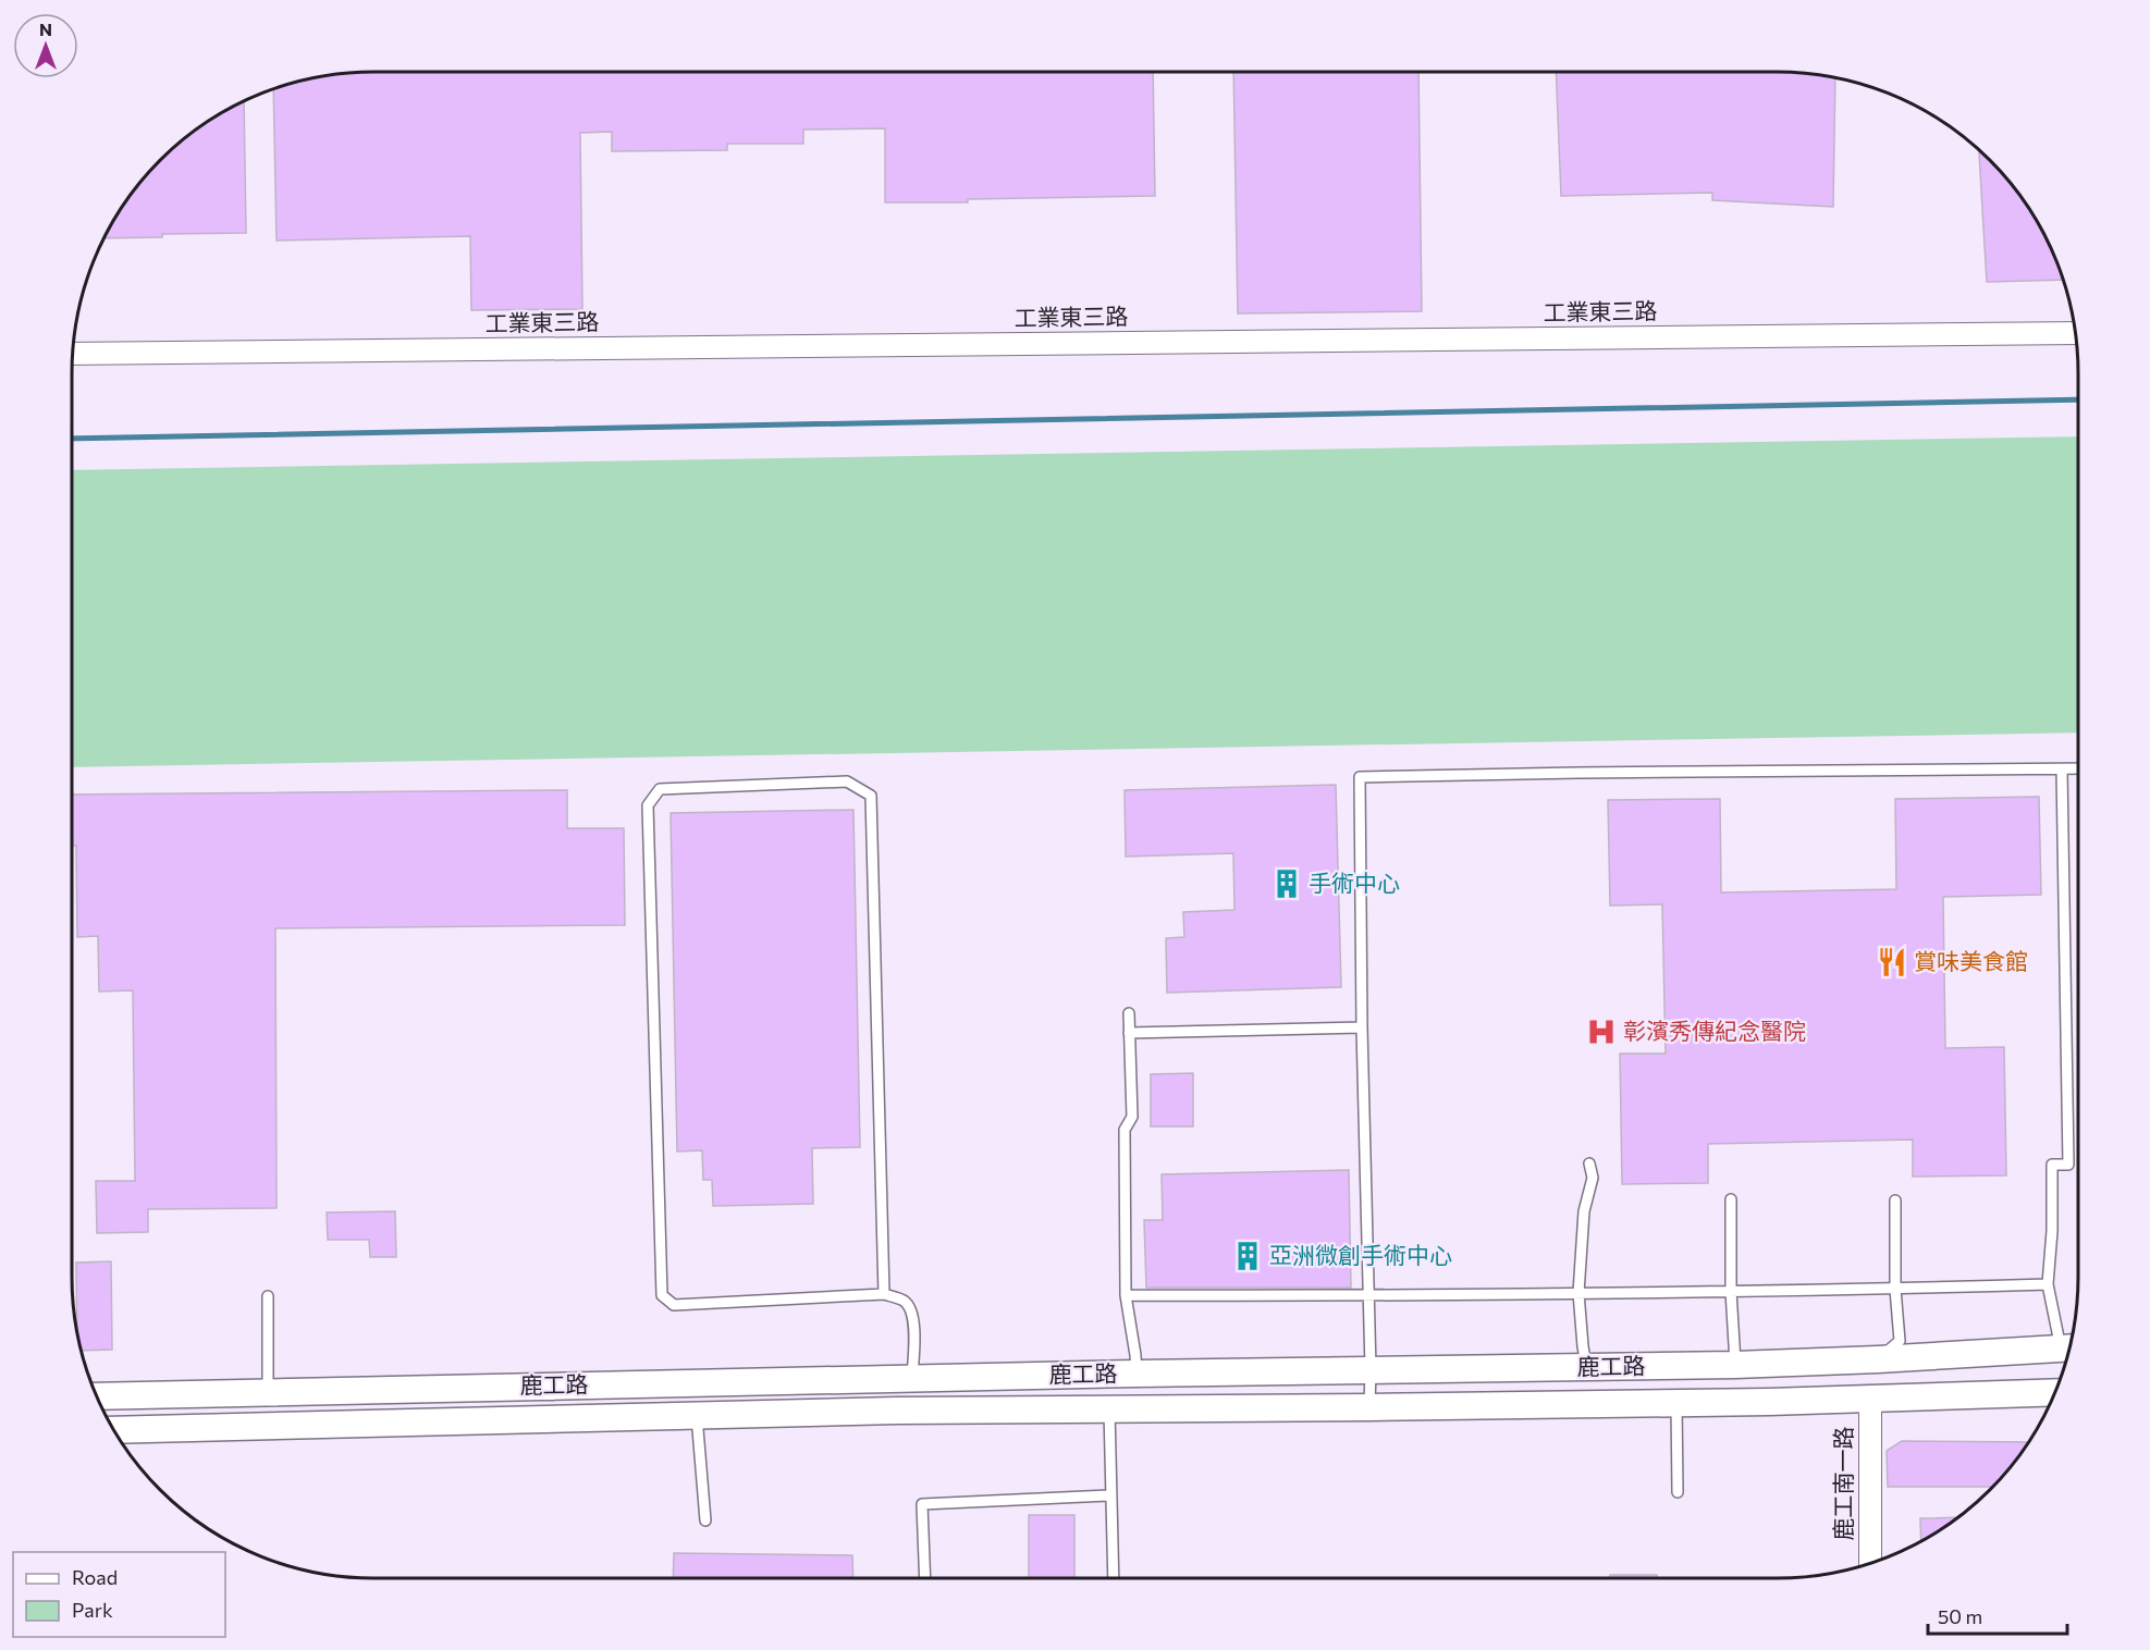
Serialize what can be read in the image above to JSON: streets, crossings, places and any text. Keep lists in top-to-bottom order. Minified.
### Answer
{"streets":{"street":["工業東三路","鹿工路","鹿工南一路"]},"crossings":[["鹿工路","鹿工南一路"]],"places":{"building":["手術中心","亞洲微創手術中心"],"restaurant":["賞味美食館"],"hospital":["彰濱秀傳紀念醫院"]},"legend":["Road","Park"],"scale_bar":"50 m","north":"top"}
